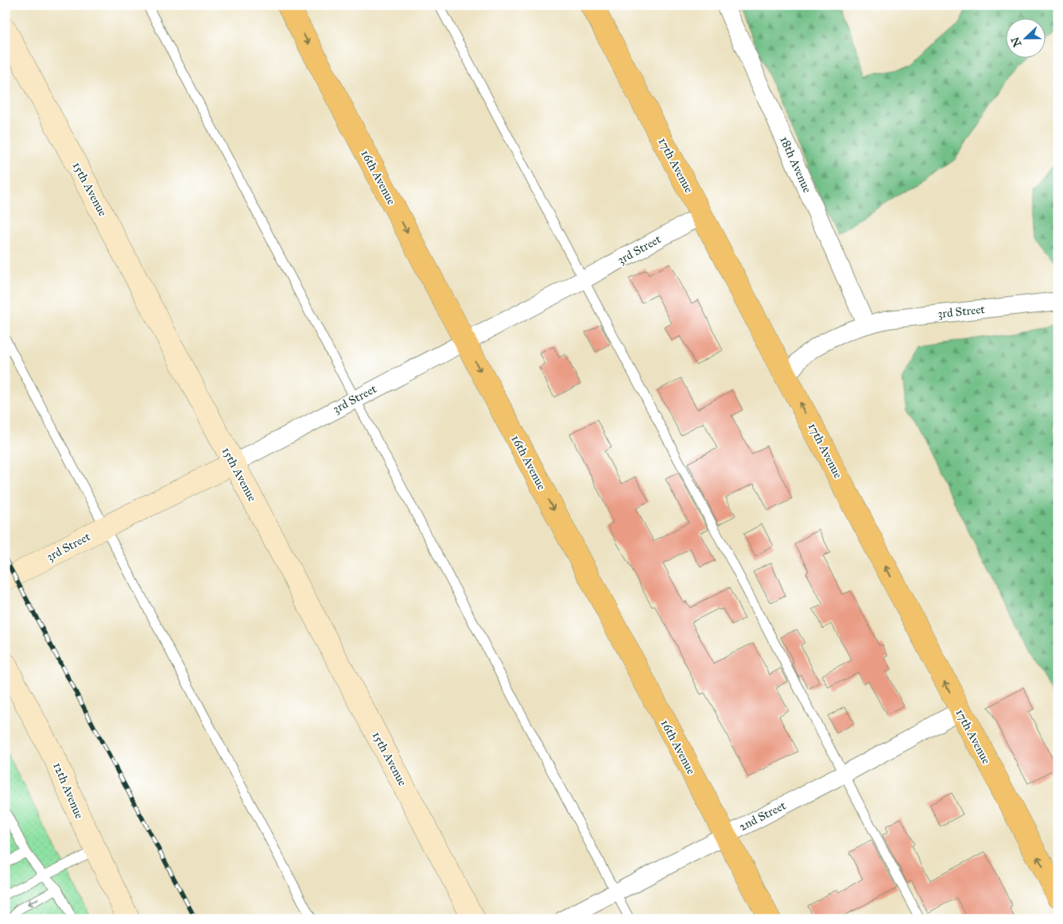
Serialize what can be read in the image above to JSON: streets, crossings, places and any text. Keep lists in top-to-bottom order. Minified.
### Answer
{"streets":{"main road":["17th Avenue","16th Avenue"],"street":["18th Avenue","15th Avenue","3rd Street","12th Avenue","2nd Street"]},"crossings":[["18th Avenue","3rd Street"],["17th Avenue","3rd Street"],["17th Avenue","2nd Street"],["16th Avenue","3rd Street"],["16th Avenue","2nd Street"],["15th Avenue","3rd Street"]],"one_way":["17th Avenue","16th Avenue"],"north":"left"}
